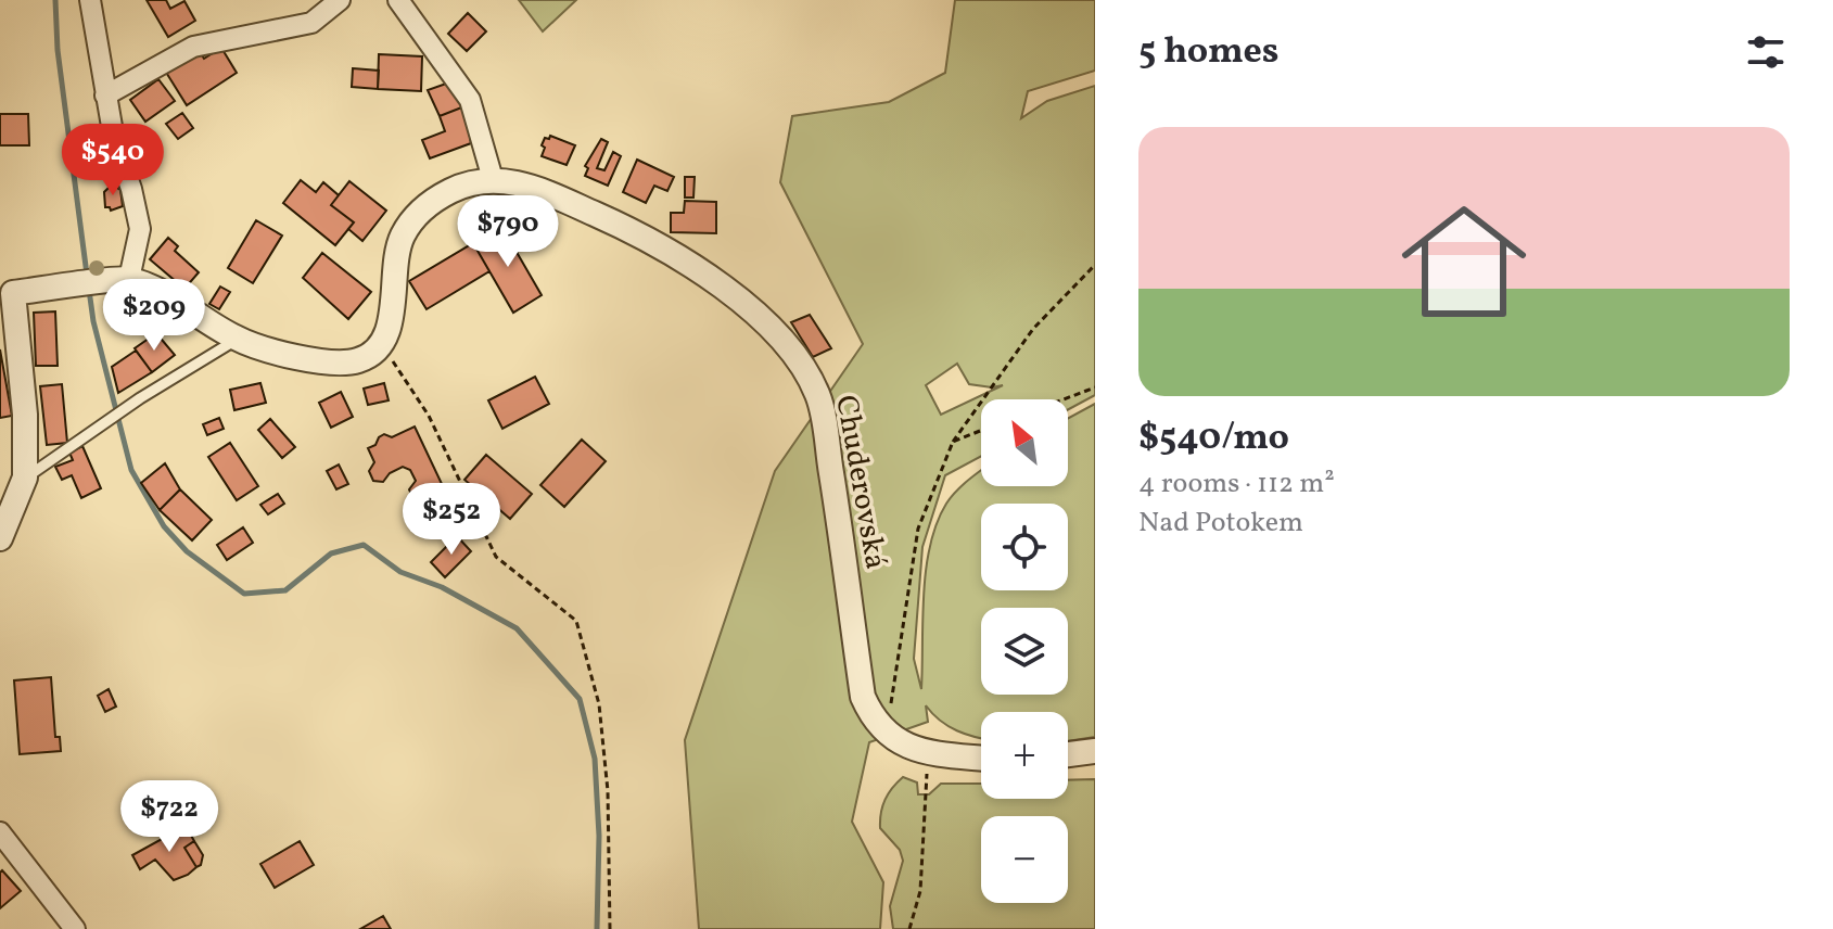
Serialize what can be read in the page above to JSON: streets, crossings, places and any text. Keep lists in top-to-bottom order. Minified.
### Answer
{"streets":{"street":["Chuderovská"]},"north":"top left","page":{"heading":"5 homes","list":[{"name":"$540/mo","note":"4 rooms · 112 m² · Nad Potokem"}],"price":["$540","$790","$209","$252","$722"],"map_buttons":["+","−"]}}
